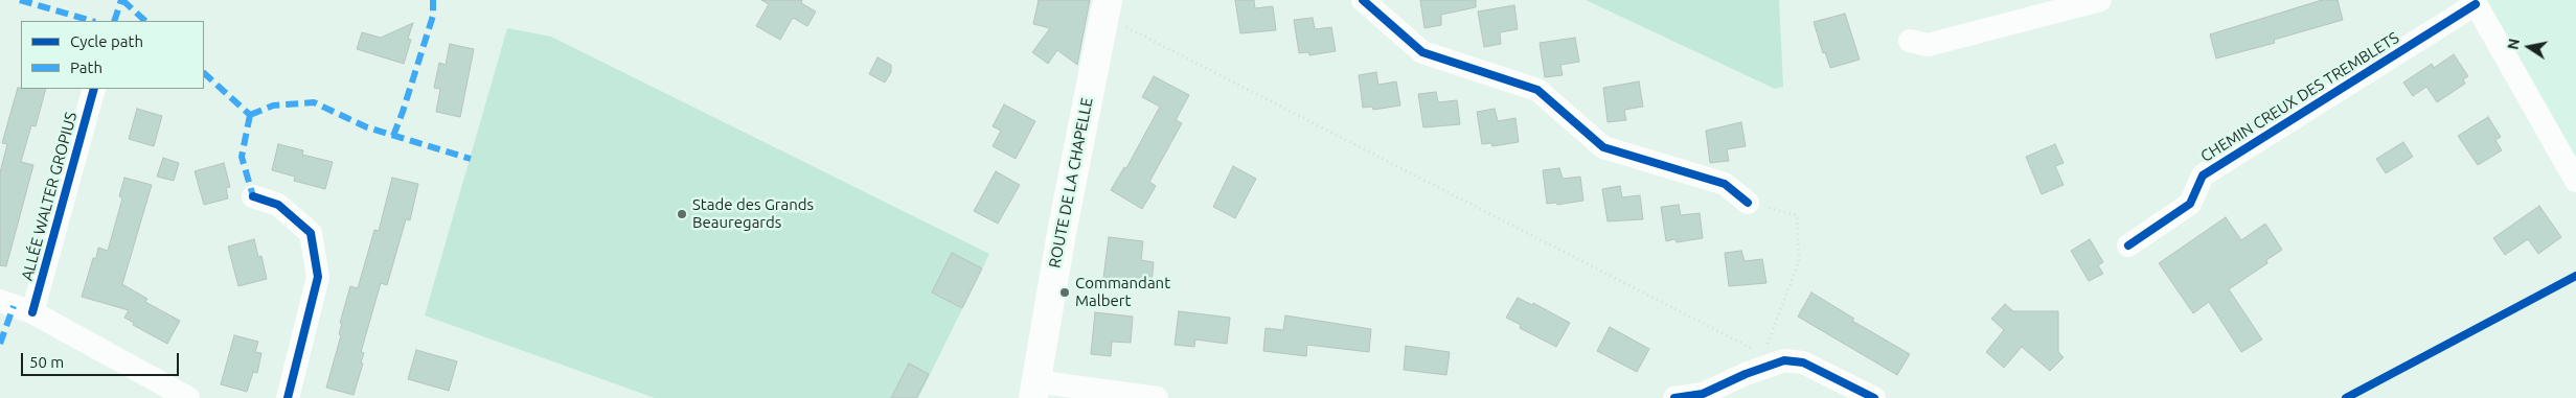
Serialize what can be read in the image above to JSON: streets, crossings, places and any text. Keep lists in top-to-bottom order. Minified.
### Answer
{"streets":{"main road":["ROUTE DE LA CHAPELLE"],"street":["CHEMIN CREUX DES TREMBLETS","ALLÉE WALTER GROPIUS"]},"places":["Stade des Grands Beauregards","Commandant Malbert"],"legend":["Cycle path","Path"],"scale_bar":"50 m","north":"left"}
